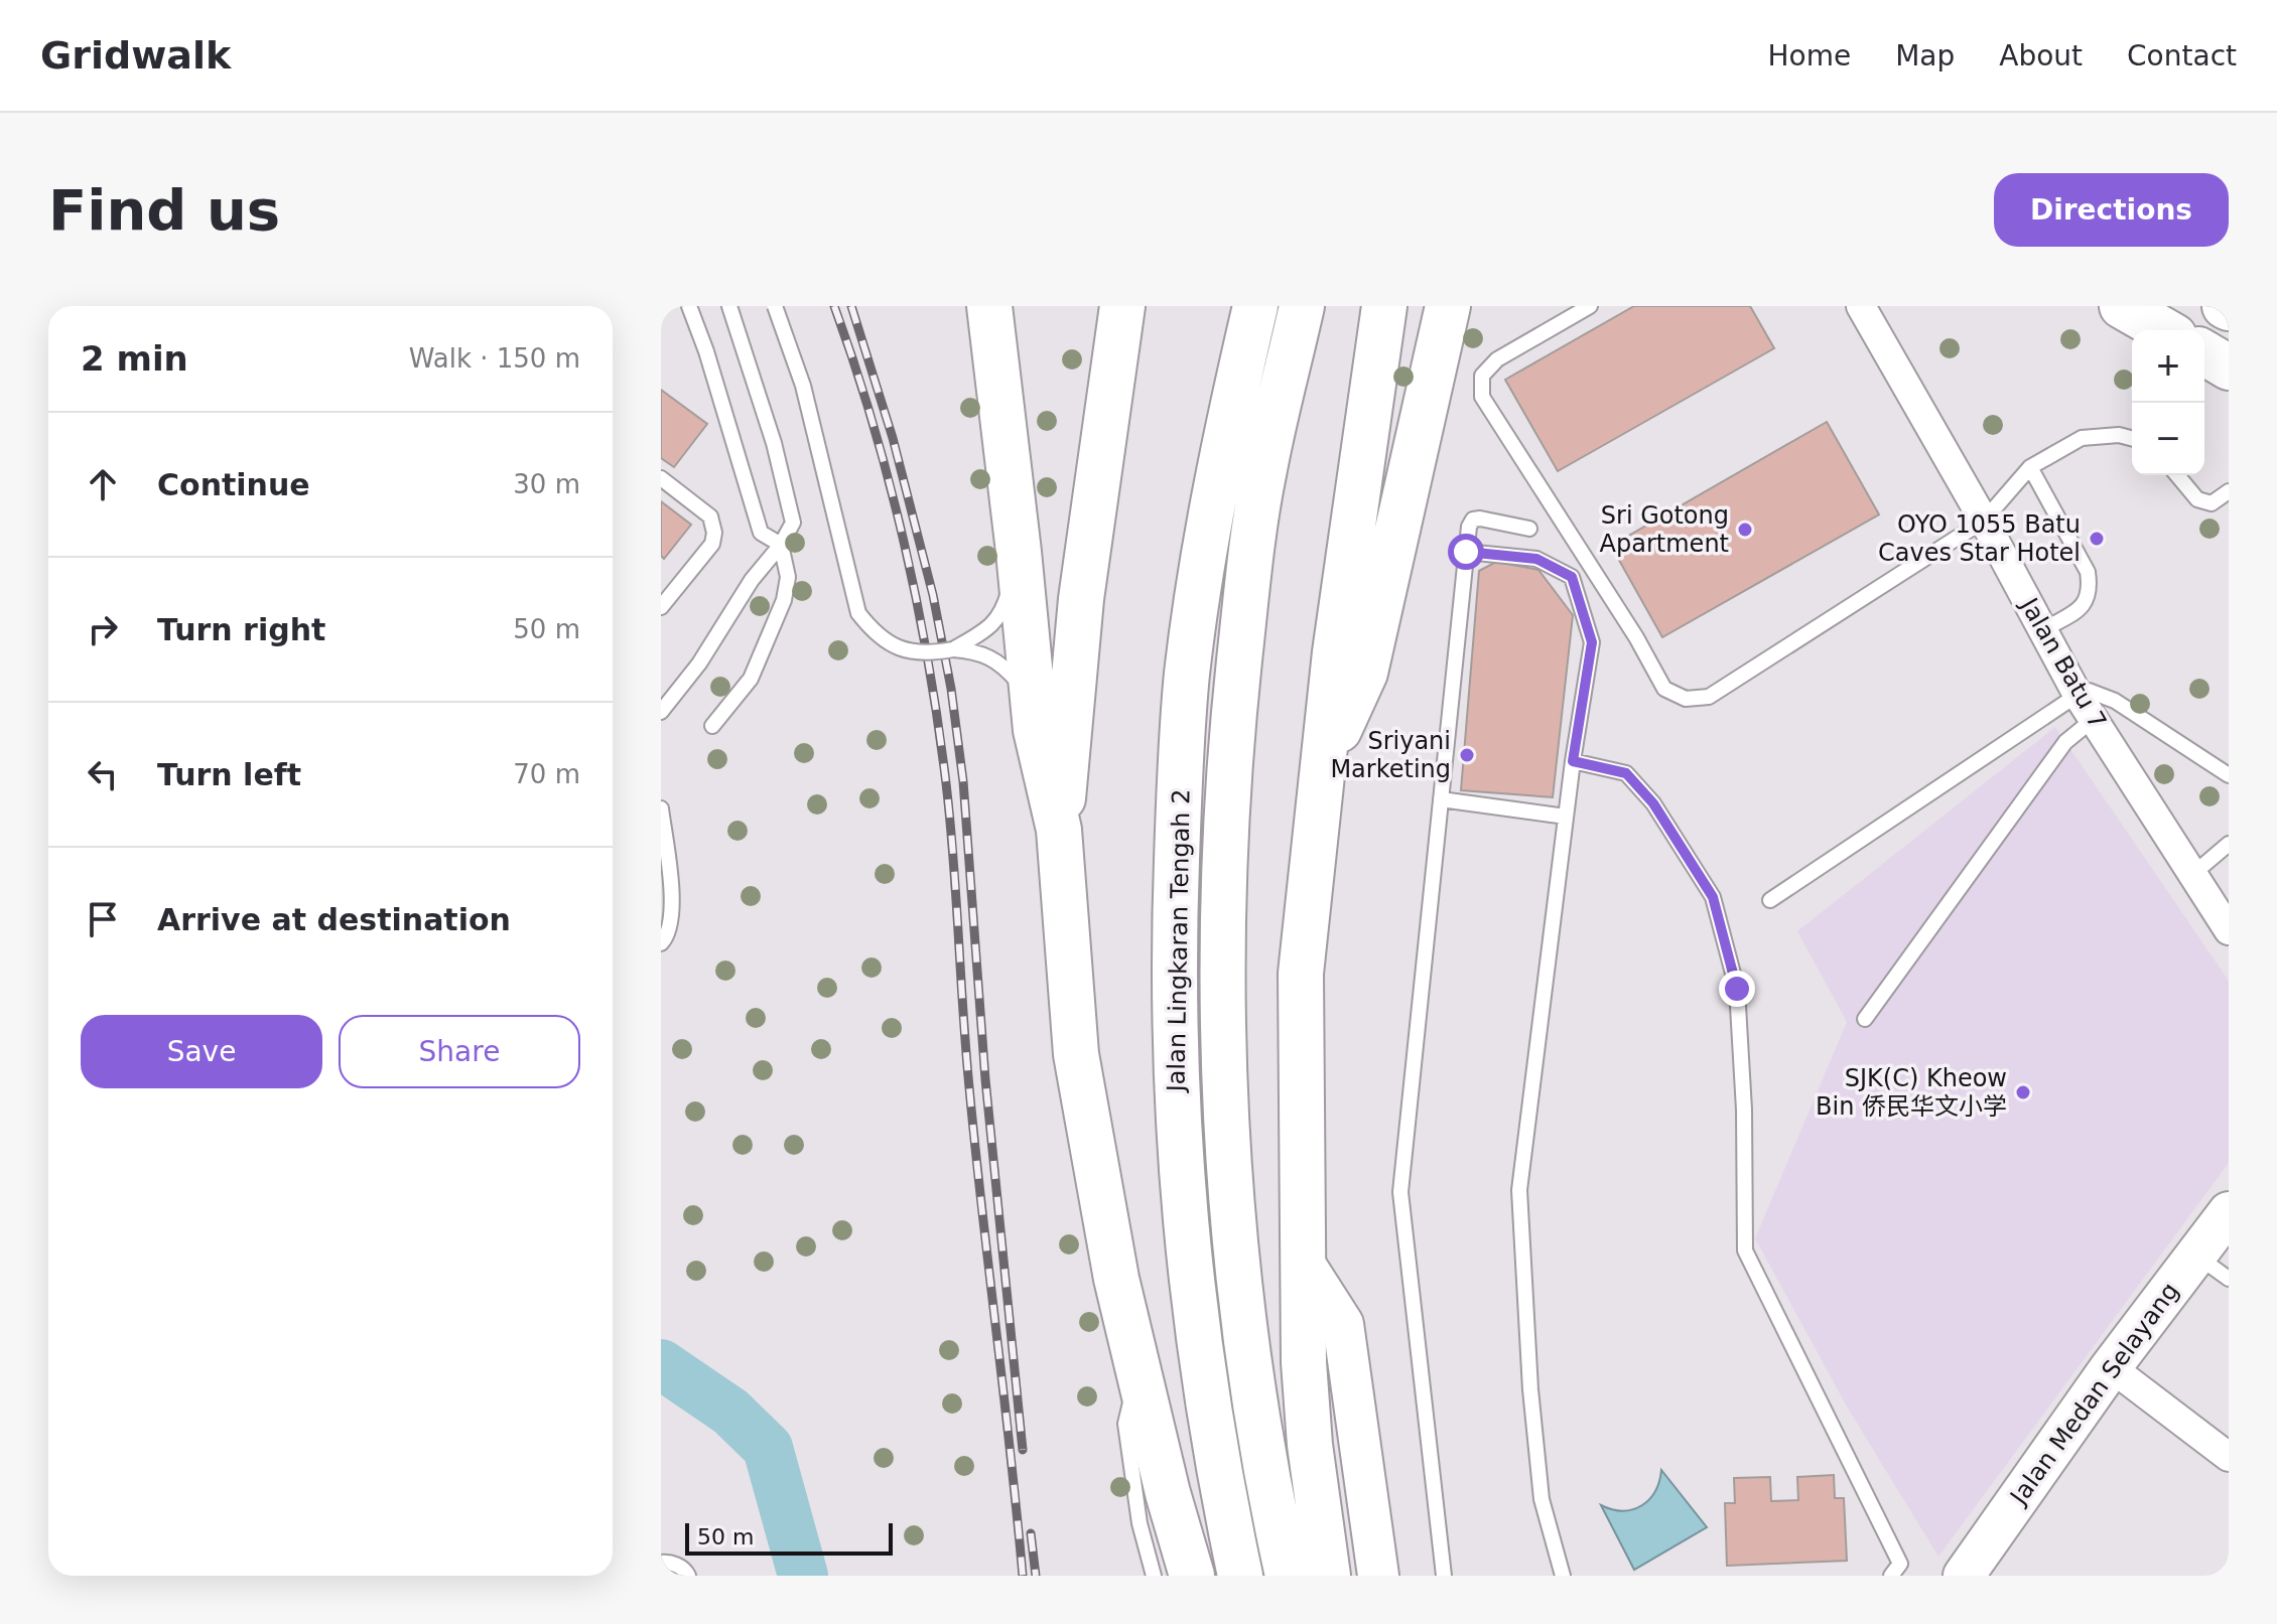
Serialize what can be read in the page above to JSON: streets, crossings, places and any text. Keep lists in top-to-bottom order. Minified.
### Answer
{"streets":{"highway":["Jalan Lingkaran Tengah 2"],"street":["Jalan Batu 7","Jalan Medan Selayang"]},"places":["Sri Gotong Apartment","OYO 1055 Batu Caves Star Hotel","Sriyani Marketing","SJK(C) Kheow Bin 侨民华文小学"],"scale_bar":"50 m","page":{"header":"Gridwalk","nav":["Home","Map","About","Contact"],"buttons":["Directions",["Save","Share"]],"title":"Find us","heading":["2 min","Walk · 150 m"],"map_buttons":["+","−"],"list":[["Continue","30 m"],["Turn right","50 m"],["Turn left","70 m"],"Arrive at destination"],"scale":"50 m"}}
